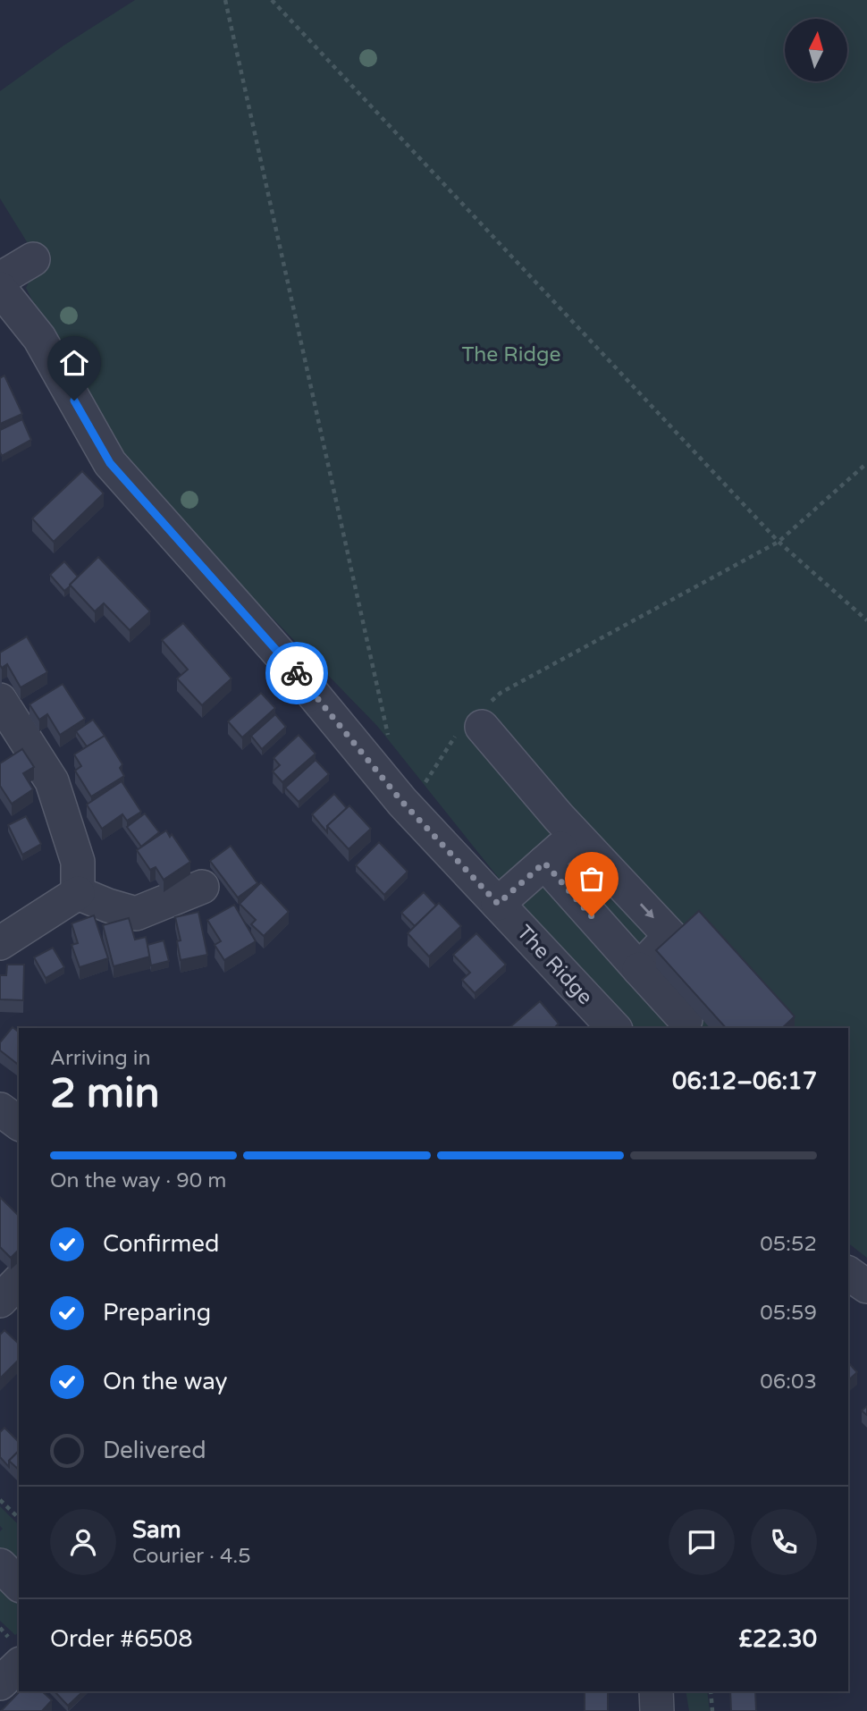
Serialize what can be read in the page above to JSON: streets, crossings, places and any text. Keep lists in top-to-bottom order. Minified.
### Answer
{"streets":{"street":["The Ridge"]},"parks":["The Ridge"],"north":"top","page":{"heading":["2 min","Arriving in","06:12–06:17"],"panel":["Sam","Courier · 4.5","Order #6508","£22.30"],"bar":"On the way · 90 m","list":[["Confirmed","05:52"],["Preparing","05:59"],["On the way","06:03"],"Delivered"]}}
